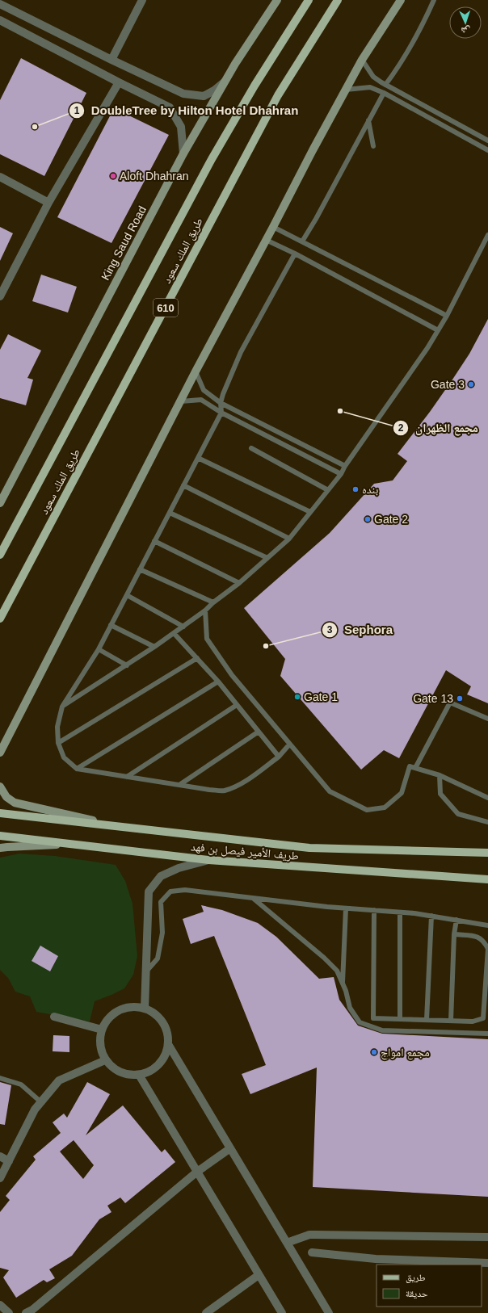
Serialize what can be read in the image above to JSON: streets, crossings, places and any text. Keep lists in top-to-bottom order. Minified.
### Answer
{"streets":{"main road":["King Saud Road","طريق الملك سعود","610","طريف الأمير فيصل بن فهد"]},"places":["DoubleTree by Hilton Hotel Dhahran","Aloft Dhahran","Gate 3","مجمع الظهران","بنده","Gate 2","Sephora","Gate 1","Gate 13","مجمع امواج"],"legend":["طريق","حديقة"],"north":"bottom"}
